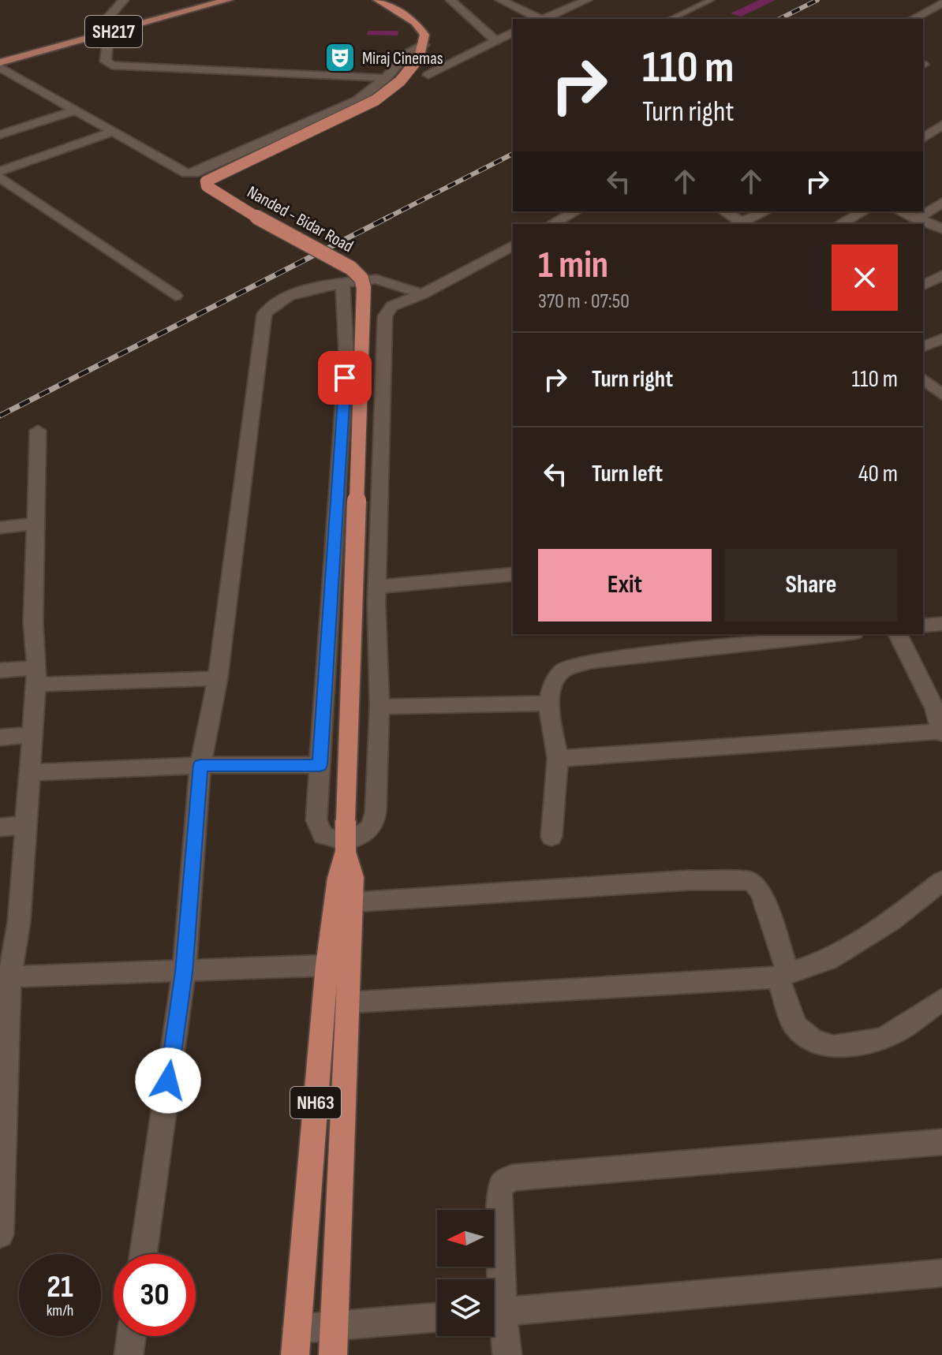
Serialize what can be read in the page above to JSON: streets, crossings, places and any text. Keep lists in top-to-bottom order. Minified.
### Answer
{"streets":{"highway":["Nanded - Bidar Road","NH63"],"main road":["SH217"]},"crossings":[["Nanded - Bidar Road","NH63"]],"places":{"theatre":["Miraj Cinemas"]},"north":"left","page":{"turn":["110 m","Turn right"],"heading":["1 min","370 m · 07:50"],"list":[{"name":"Turn right","value":"110 m"},{"name":"Turn left","value":"40 m"}],"buttons":["Exit","Share"],"speed":"21 km/h","limit":"30"}}
